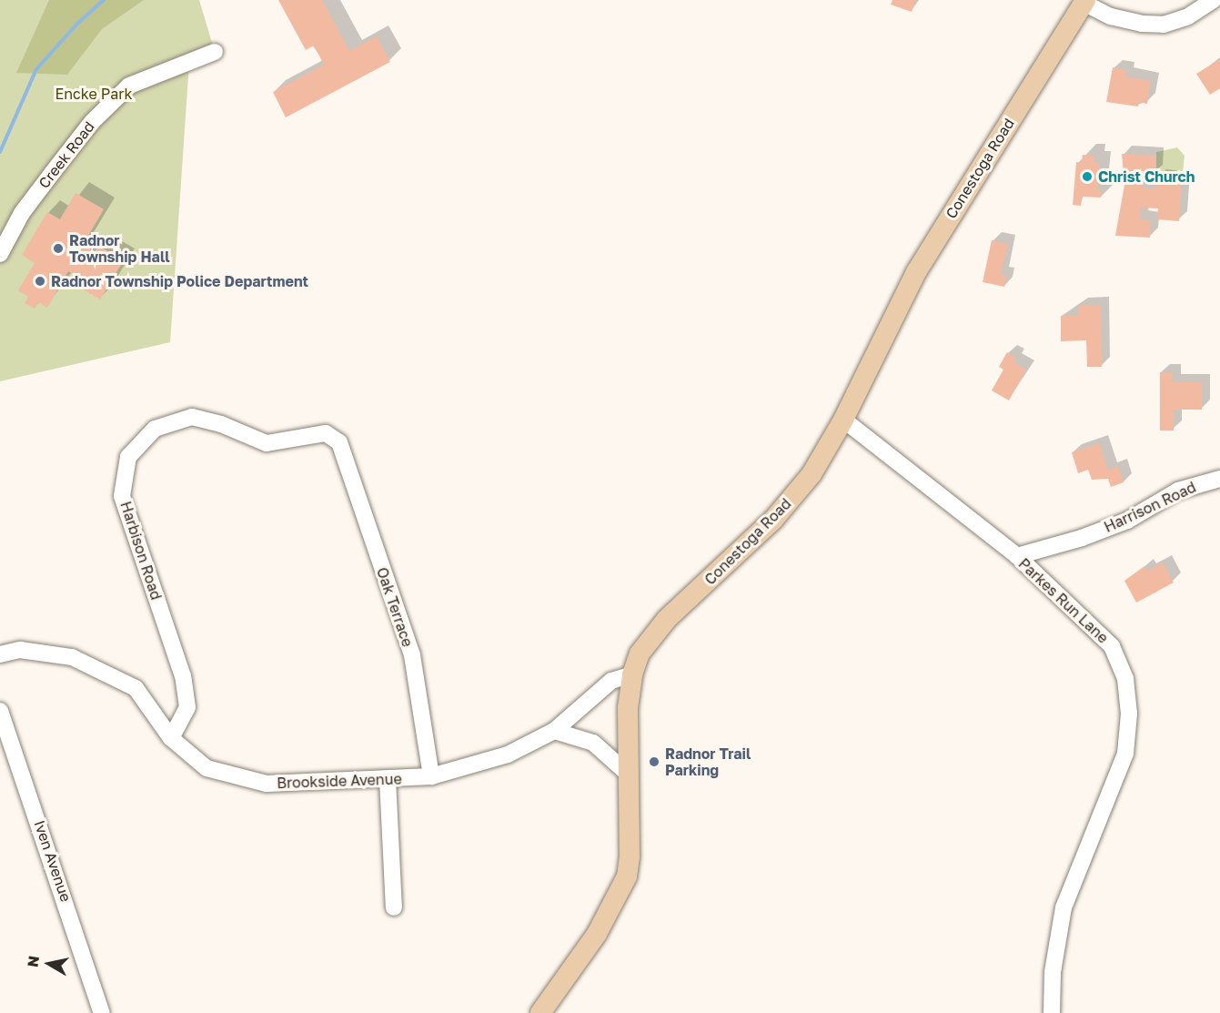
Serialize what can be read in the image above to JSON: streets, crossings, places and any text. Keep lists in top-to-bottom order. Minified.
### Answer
{"streets":{"main road":["Conestoga Road"],"street":["Creek Road","Harrison Road","Harbison Road","Parkes Run Lane","Oak Terrace","Brookside Avenue","Iven Avenue"]},"crossings":[["Conestoga Road","Parkes Run Lane"],["Conestoga Road","Brookside Avenue"],["Harrison Road","Parkes Run Lane"],["Harbison Road","Oak Terrace"],["Harbison Road","Brookside Avenue"],["Oak Terrace","Brookside Avenue"]],"parks":["Encke Park"],"places":["Christ Church","Radnor Township Hall","Radnor Township Police Department","Radnor Trail Parking"],"north":"left"}
